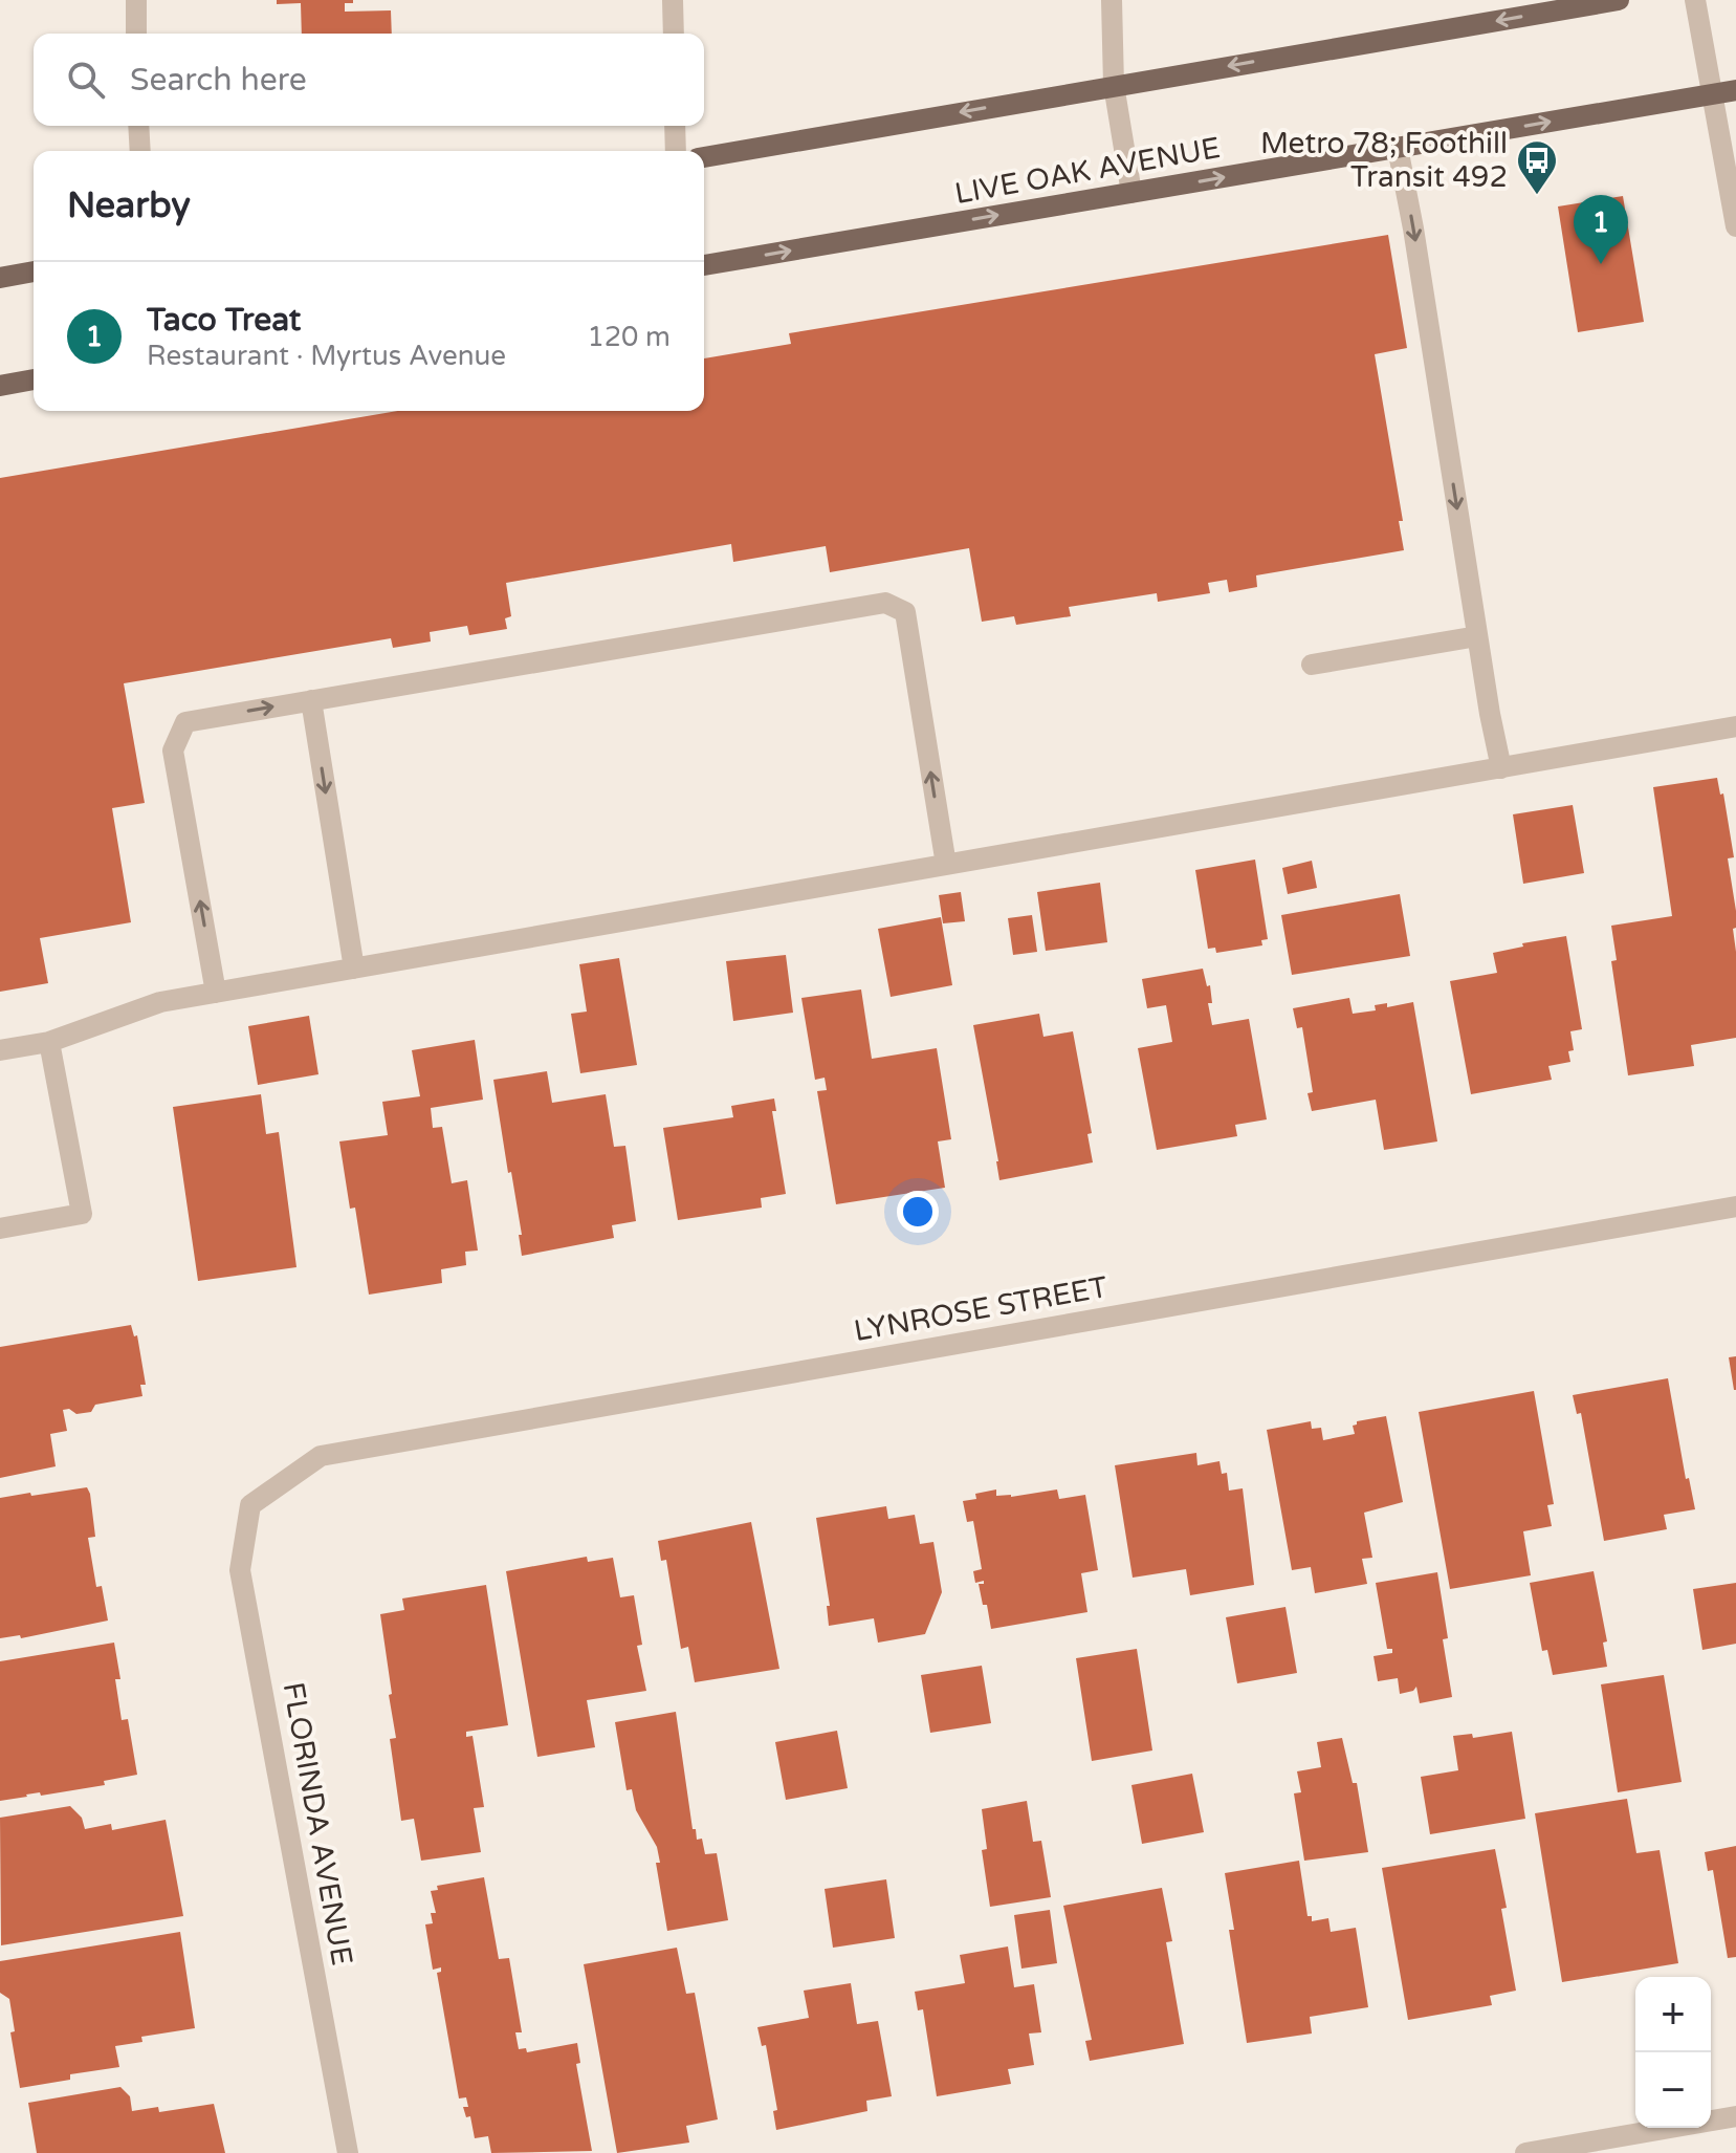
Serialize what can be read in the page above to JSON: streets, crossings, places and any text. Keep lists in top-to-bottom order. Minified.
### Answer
{"streets":{"main road":["LIVE OAK AVENUE"],"street":["LYNROSE STREET","FLORINDA AVENUE"]},"crossings":[["LYNROSE STREET","FLORINDA AVENUE"]],"places":{"bus stop":["Metro 78; Foothill Transit 492"]},"page":{"search":"Search here","heading":"Nearby","pins":"1","list":[{"mark":"1","name":"Taco Treat","note":"Restaurant · Myrtus Avenue","value":"120 m"}],"map_buttons":["+","−"]}}
